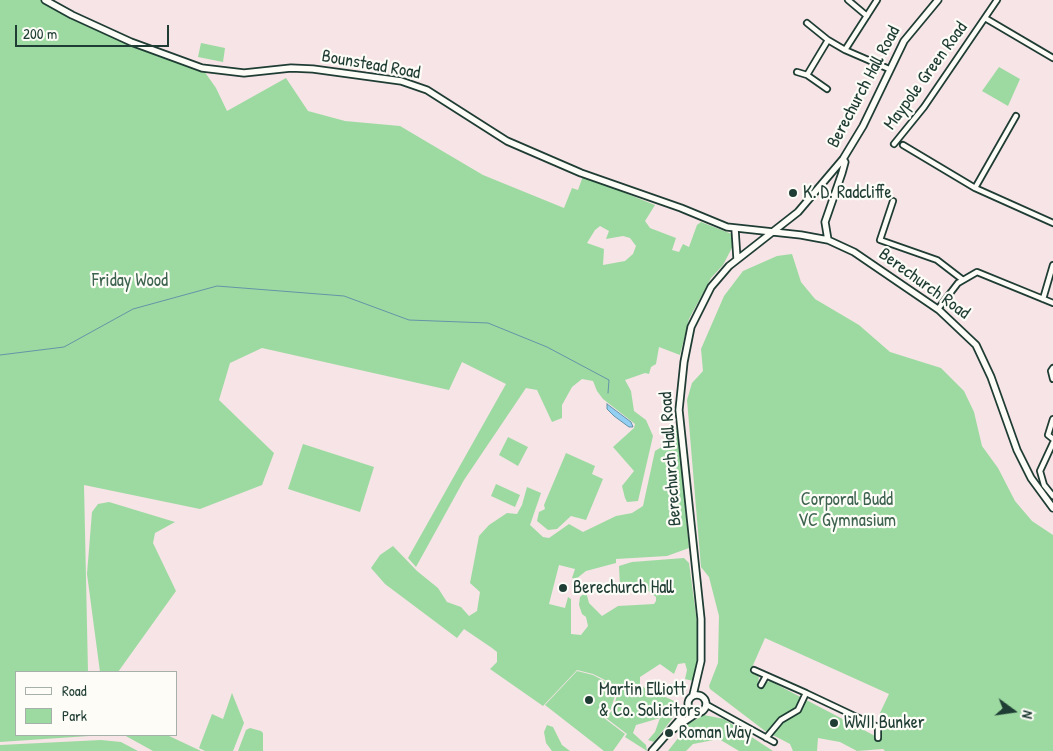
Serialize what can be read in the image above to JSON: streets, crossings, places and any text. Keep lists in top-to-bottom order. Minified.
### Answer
{"streets":{"street":["Bounstead Road","Maypole Green Road","Berechurch Hall Road","Berechurch Road"]},"crossings":[["Bounstead Road","Berechurch Hall Road"],["Bounstead Road","Berechurch Road"],["Berechurch Hall Road","Berechurch Road"]],"parks":["Friday Wood","Corporal Budd VC Gymnasium"],"places":["K. D. Radcliffe","Berechurch Hall","Martin Elliott & Co. Solicitors","WWII Bunker","Roman Way"],"legend":["Road","Park"],"scale_bar":"200 m","north":"right"}
